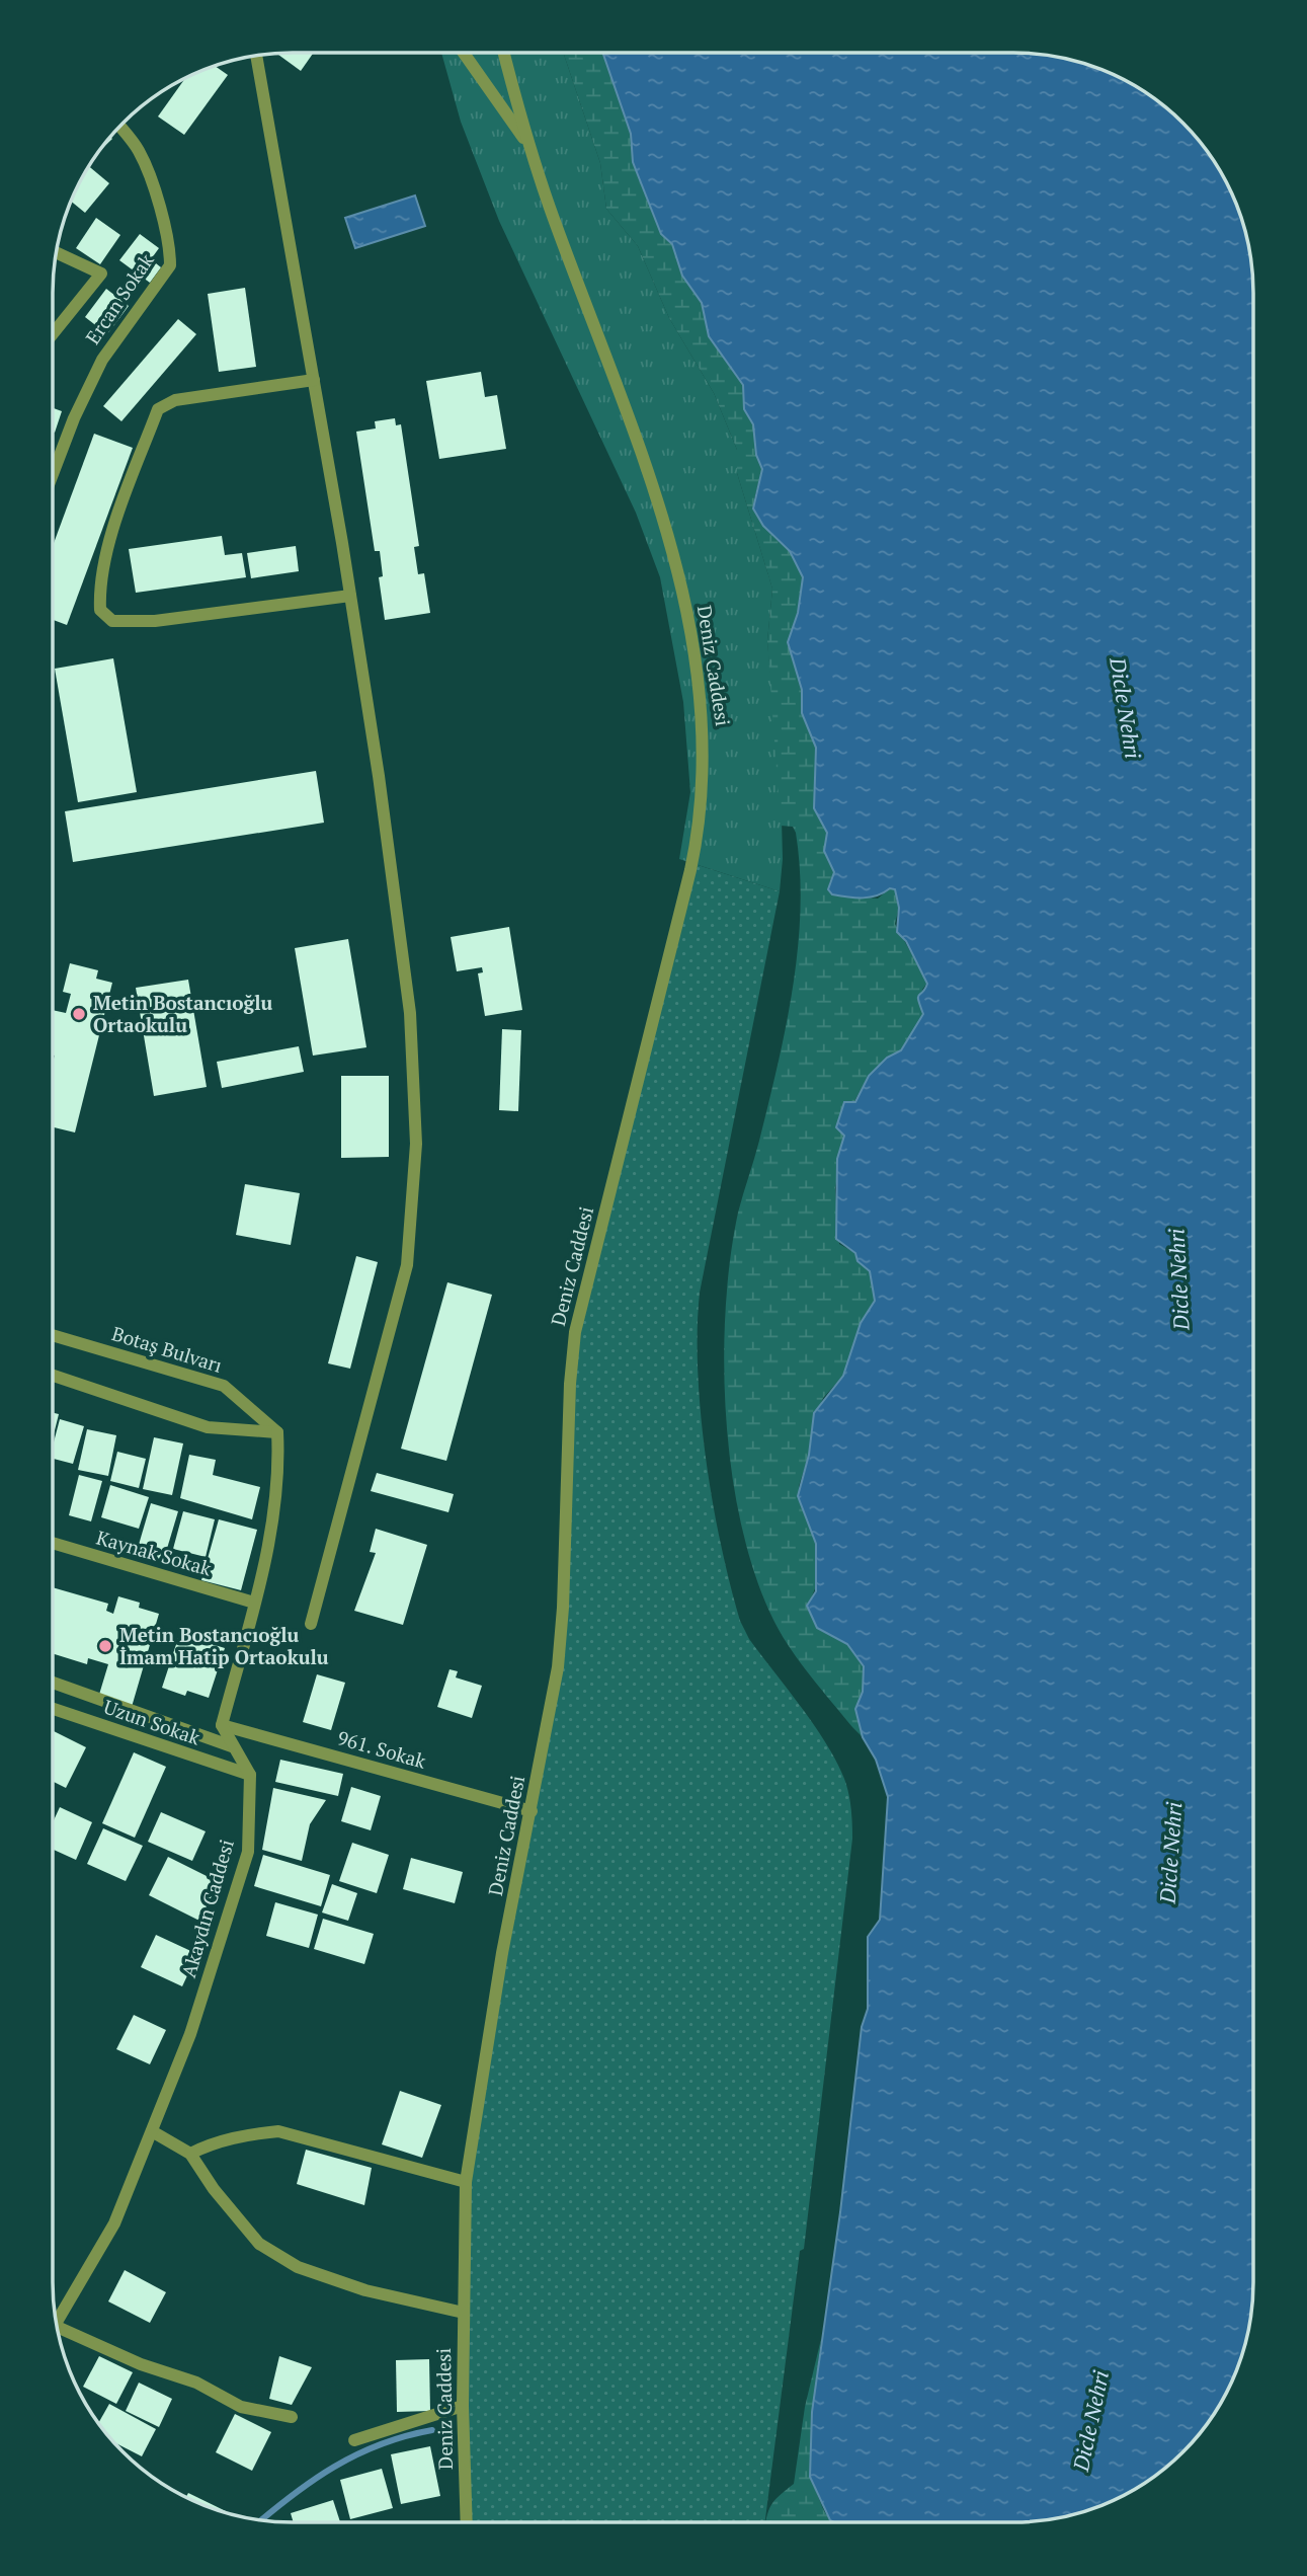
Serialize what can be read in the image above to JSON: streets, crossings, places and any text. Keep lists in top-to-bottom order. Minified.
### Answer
{"streets":{"street":["Ercan Sokak","Deniz Caddesi","Botaş Bulvarı","Kaynak Sokak","Uzun Sokak","961. Sokak","Akaydın Caddesi"]},"crossings":[["Deniz Caddesi","961. Sokak"],["Uzun Sokak","Akaydın Caddesi"]],"water":["Dicle Nehri"],"places":["Metin Bostancıoğlu Ortaokulu","Metin Bostancıoğlu İmam Hatip Ortaokulu"]}
